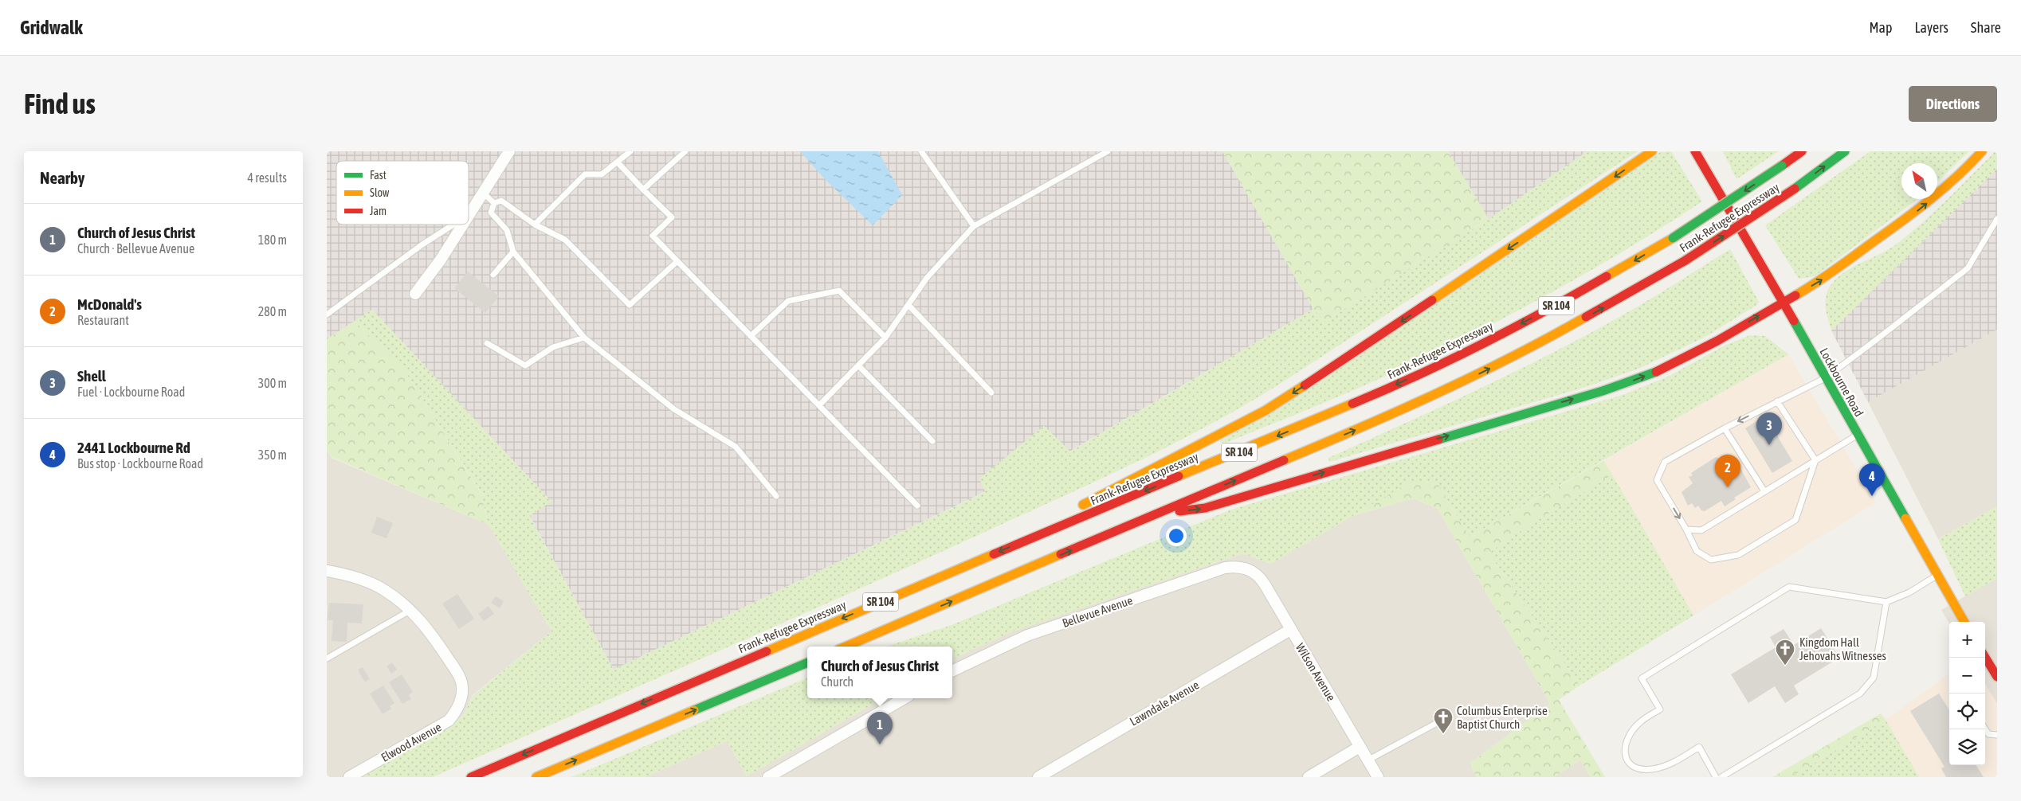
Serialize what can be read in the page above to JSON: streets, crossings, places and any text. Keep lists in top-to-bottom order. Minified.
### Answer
{"streets":{"main road":["Frank-Refugee Expressway","SR 104","Lockbourne Road"],"street":["Bellevue Avenue","Wilson Avenue","Lawndale Avenue","Elwood Avenue"]},"crossings":[["Bellevue Avenue","Wilson Avenue"],["Wilson Avenue","Lawndale Avenue"]],"places":{"church":["Kingdom Hall Jehovahs Witnesses","Columbus Enterprise Baptist Church"]},"legend":["Fast","Slow","Jam"],"north":"top left","page":{"header":"Gridwalk","nav":["Map","Layers","Share"],"buttons":"Directions","title":"Find us","heading":["Nearby","4 results"],"list":[{"mark":"1","name":"Church of Jesus Christ","note":"Church · Bellevue Avenue","value":"180 m"},{"mark":"2","name":"McDonald's","note":"Restaurant","value":"280 m"},{"mark":"3","name":"Shell","note":"Fuel · Lockbourne Road","value":"300 m"},{"mark":"4","name":"2441 Lockbourne Rd","note":"Bus stop · Lockbourne Road","value":"350 m"}],"pins":["3","2","4","1"],"map_buttons":["+","−"],"popup":["Church of Jesus Christ","Church"]}}
